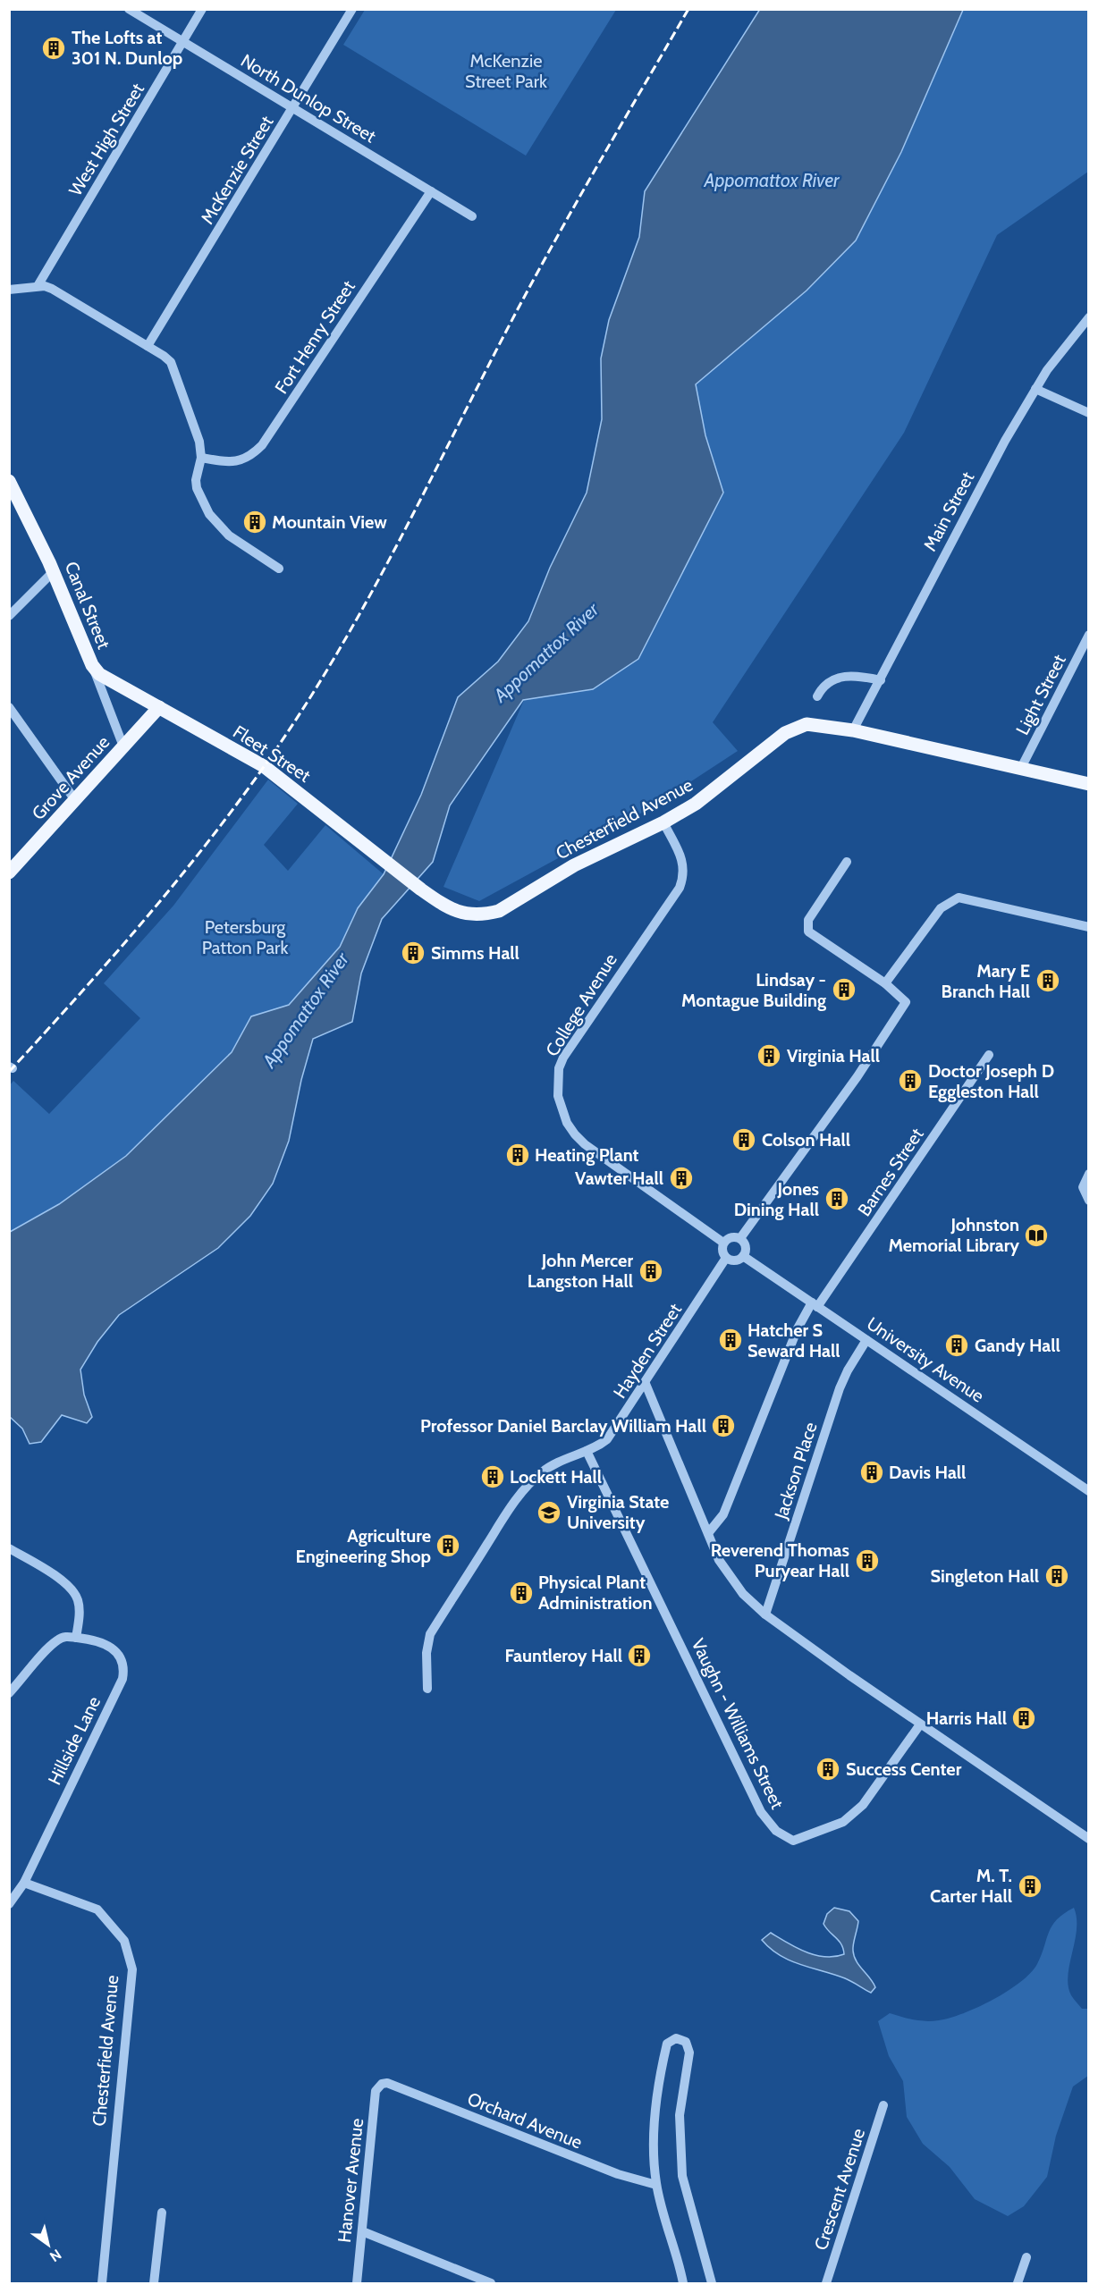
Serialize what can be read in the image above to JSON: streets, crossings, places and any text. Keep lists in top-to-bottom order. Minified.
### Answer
{"streets":{"main road":["Canal Street","Fleet Street","Grove Avenue","Chesterfield Avenue"],"street":["North Dunlop Street","West High Street","McKenzie Street","Fort Henry Street","Main Street","Light Street","College Avenue","Barnes Street","Hayden Street","University Avenue","Jackson Place","Vaughn - Williams Street","Hillside Lane","Orchard Avenue","Hanover Avenue","Crescent Avenue"]},"crossings":[["North Dunlop Street","West High Street"],["North Dunlop Street","McKenzie Street"],["North Dunlop Street","Fort Henry Street"],["Main Street","Chesterfield Avenue"],["Canal Street","Fleet Street"],["Canal Street","Grove Avenue"],["Light Street","Chesterfield Avenue"],["Fleet Street","Grove Avenue"],["Fleet Street","Chesterfield Avenue"],["Chesterfield Avenue","College Avenue"],["Chesterfield Avenue","Hillside Lane"],["College Avenue","Hayden Street"],["College Avenue","University Avenue"],["Barnes Street","University Avenue"],["Hayden Street","University Avenue"],["Hayden Street","Vaughn - Williams Street"],["University Avenue","Jackson Place"],["Orchard Avenue","Hanover Avenue"]],"water":["Appomattox River"],"parks":["McKenzie Street Park","Petersburg Patton Park"],"places":{"building":["The Lofts at 301 N. Dunlop","Mountain View","Simms Hall","Mary E Branch Hall","Lindsay - Montague Building","Virginia Hall","Doctor Joseph D Eggleston Hall","Colson Hall","Heating Plant","Vawter Hall","Jones Dining Hall","John Mercer Langston Hall","Hatcher S Seward Hall","Gandy Hall","Professor Daniel Barclay William Hall","Davis Hall","Lockett Hall","Agriculture Engineering Shop","Reverend Thomas Puryear Hall","Singleton Hall","Physical Plant Administration","Fauntleroy Hall","Harris Hall","Success Center","M. T. Carter Hall"],"library":["Johnston Memorial Library"],"school or university":["Virginia State University"]},"north":"bottom right"}
